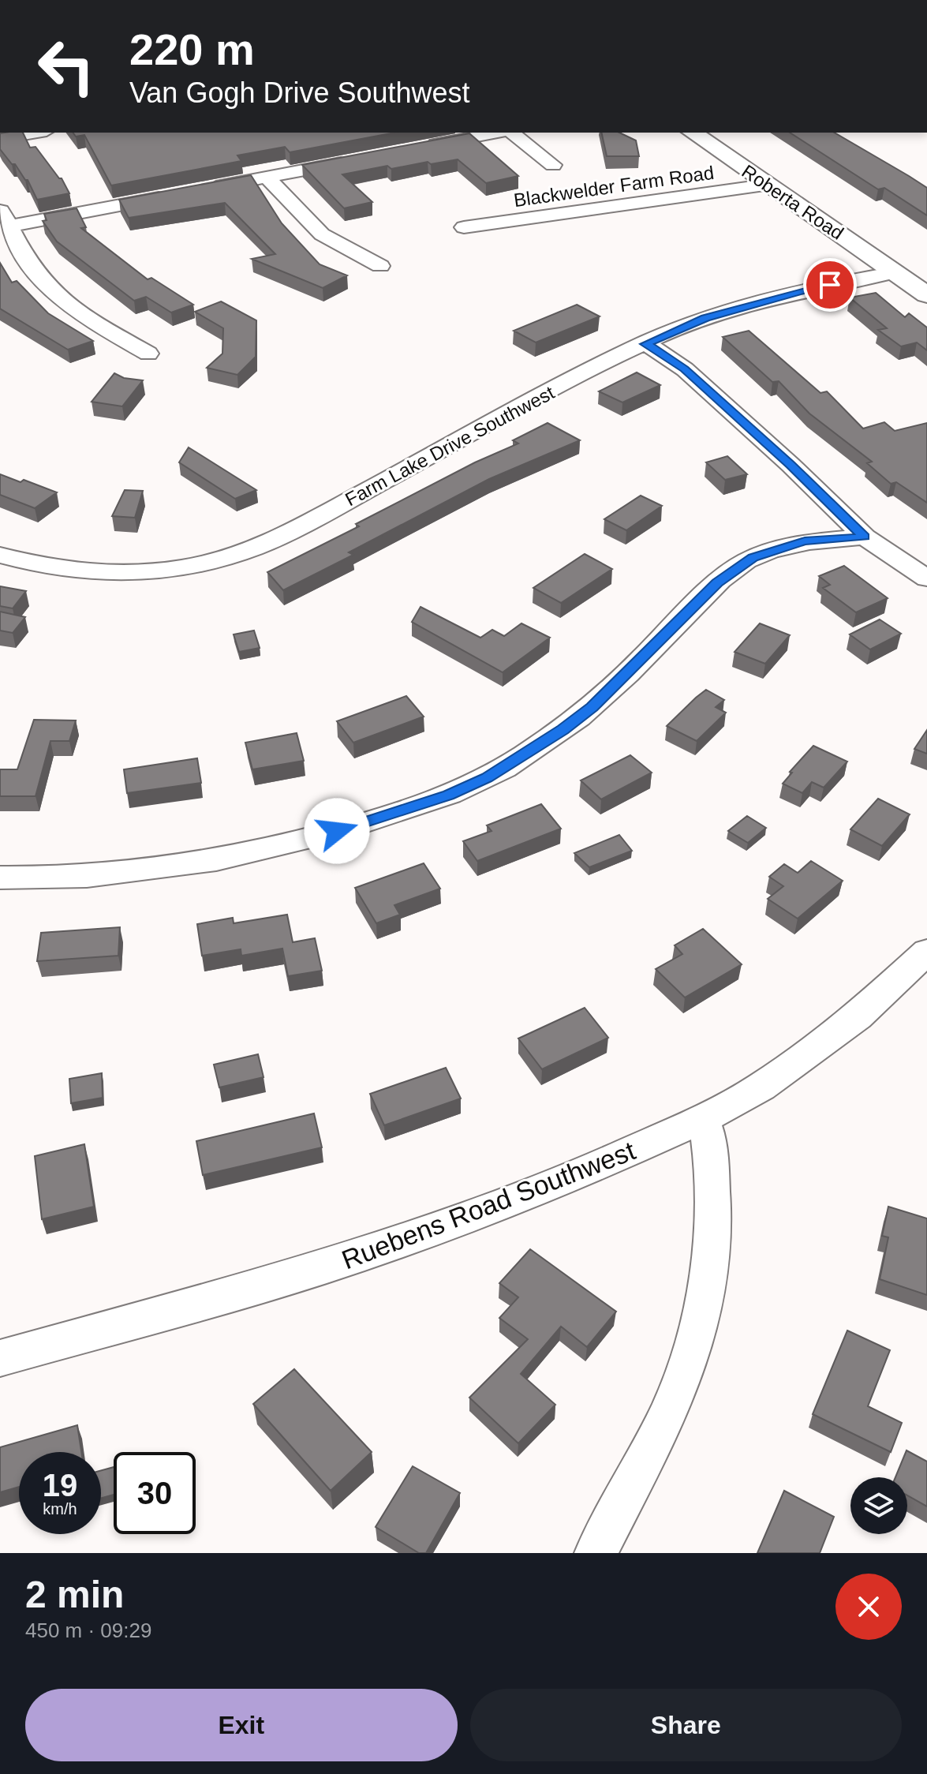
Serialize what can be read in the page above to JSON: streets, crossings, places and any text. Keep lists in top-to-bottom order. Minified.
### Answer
{"streets":{"street":["Blackwelder Farm Road","Roberta Road","Farm Lake Drive Southwest","Ruebens Road Southwest"]},"crossings":[["Blackwelder Farm Road","Roberta Road"],["Roberta Road","Farm Lake Drive Southwest"]],"page":{"turn":["220 m","Van Gogh Drive Southwest"],"speed":"19 km/h","limit":"30","heading":["2 min","450 m · 09:29"],"buttons":["Exit","Share"]}}
